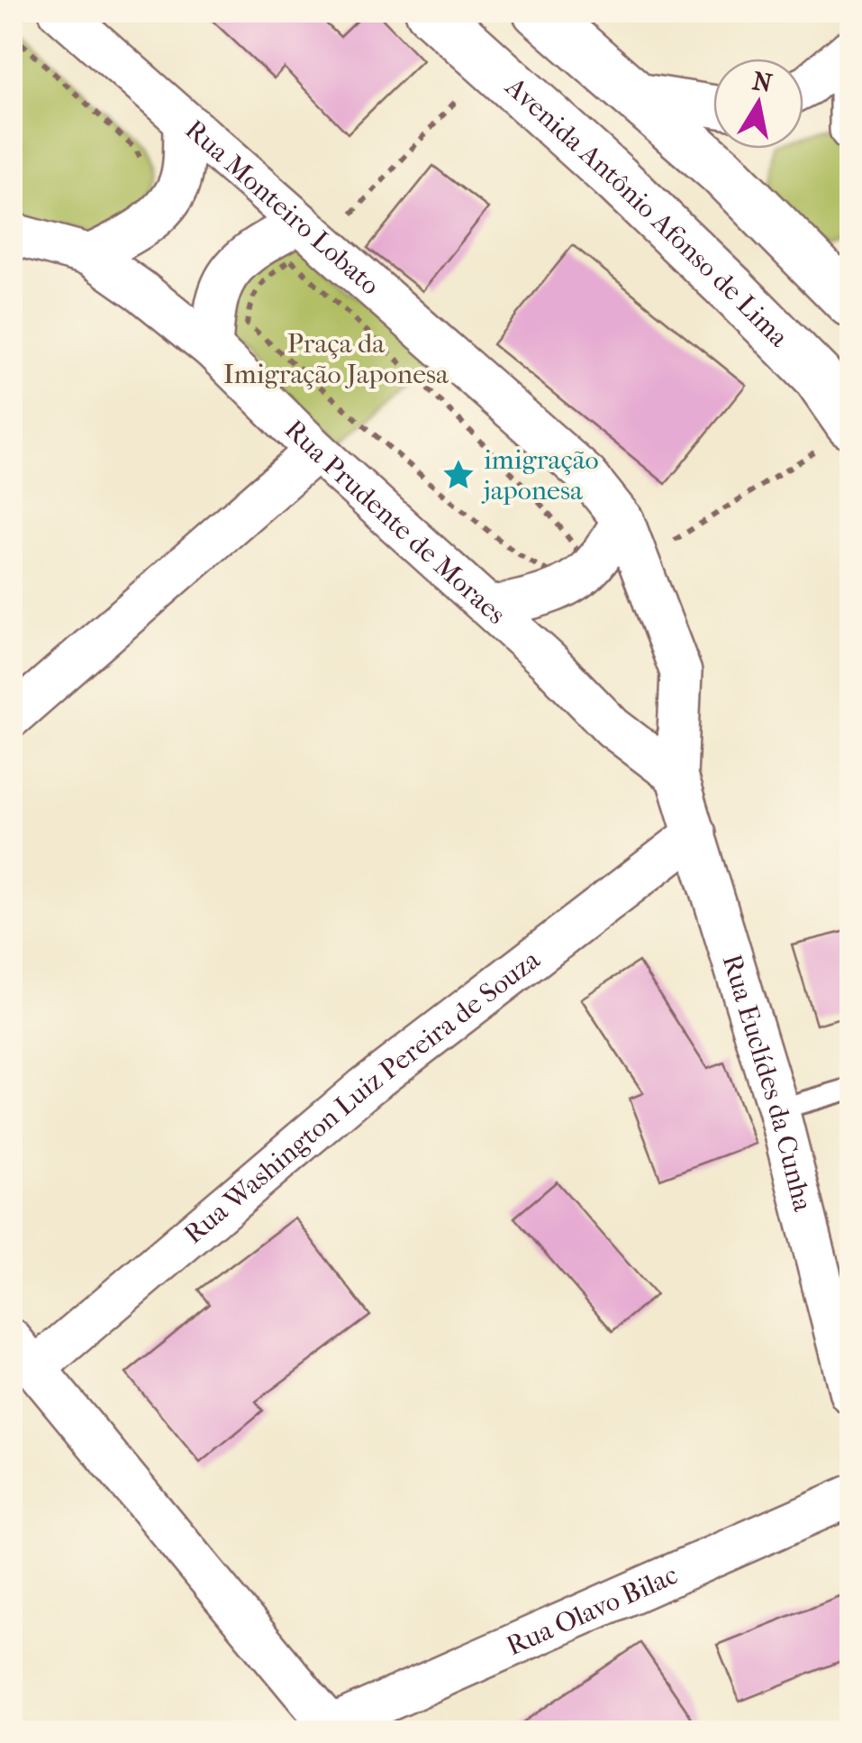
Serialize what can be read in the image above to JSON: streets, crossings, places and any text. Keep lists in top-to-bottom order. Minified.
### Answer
{"streets":{"main road":["Avenida Antônio Afonso de Lima"],"street":["Rua Monteiro Lobato","Rua Prudente de Moraes","Rua Euclídes da Cunha","Rua Washington Luiz Pereira de Souza","Rua Olavo Bilac"]},"crossings":[["Rua Monteiro Lobato","Rua Prudente de Moraes"],["Rua Monteiro Lobato","Rua Euclídes da Cunha"],["Rua Prudente de Moraes","Rua Euclídes da Cunha"],["Rua Euclídes da Cunha","Rua Washington Luiz Pereira de Souza"]],"parks":["Praça da Imigração Japonesa"],"places":{"place":["imigração japonesa"]},"north":"top"}
